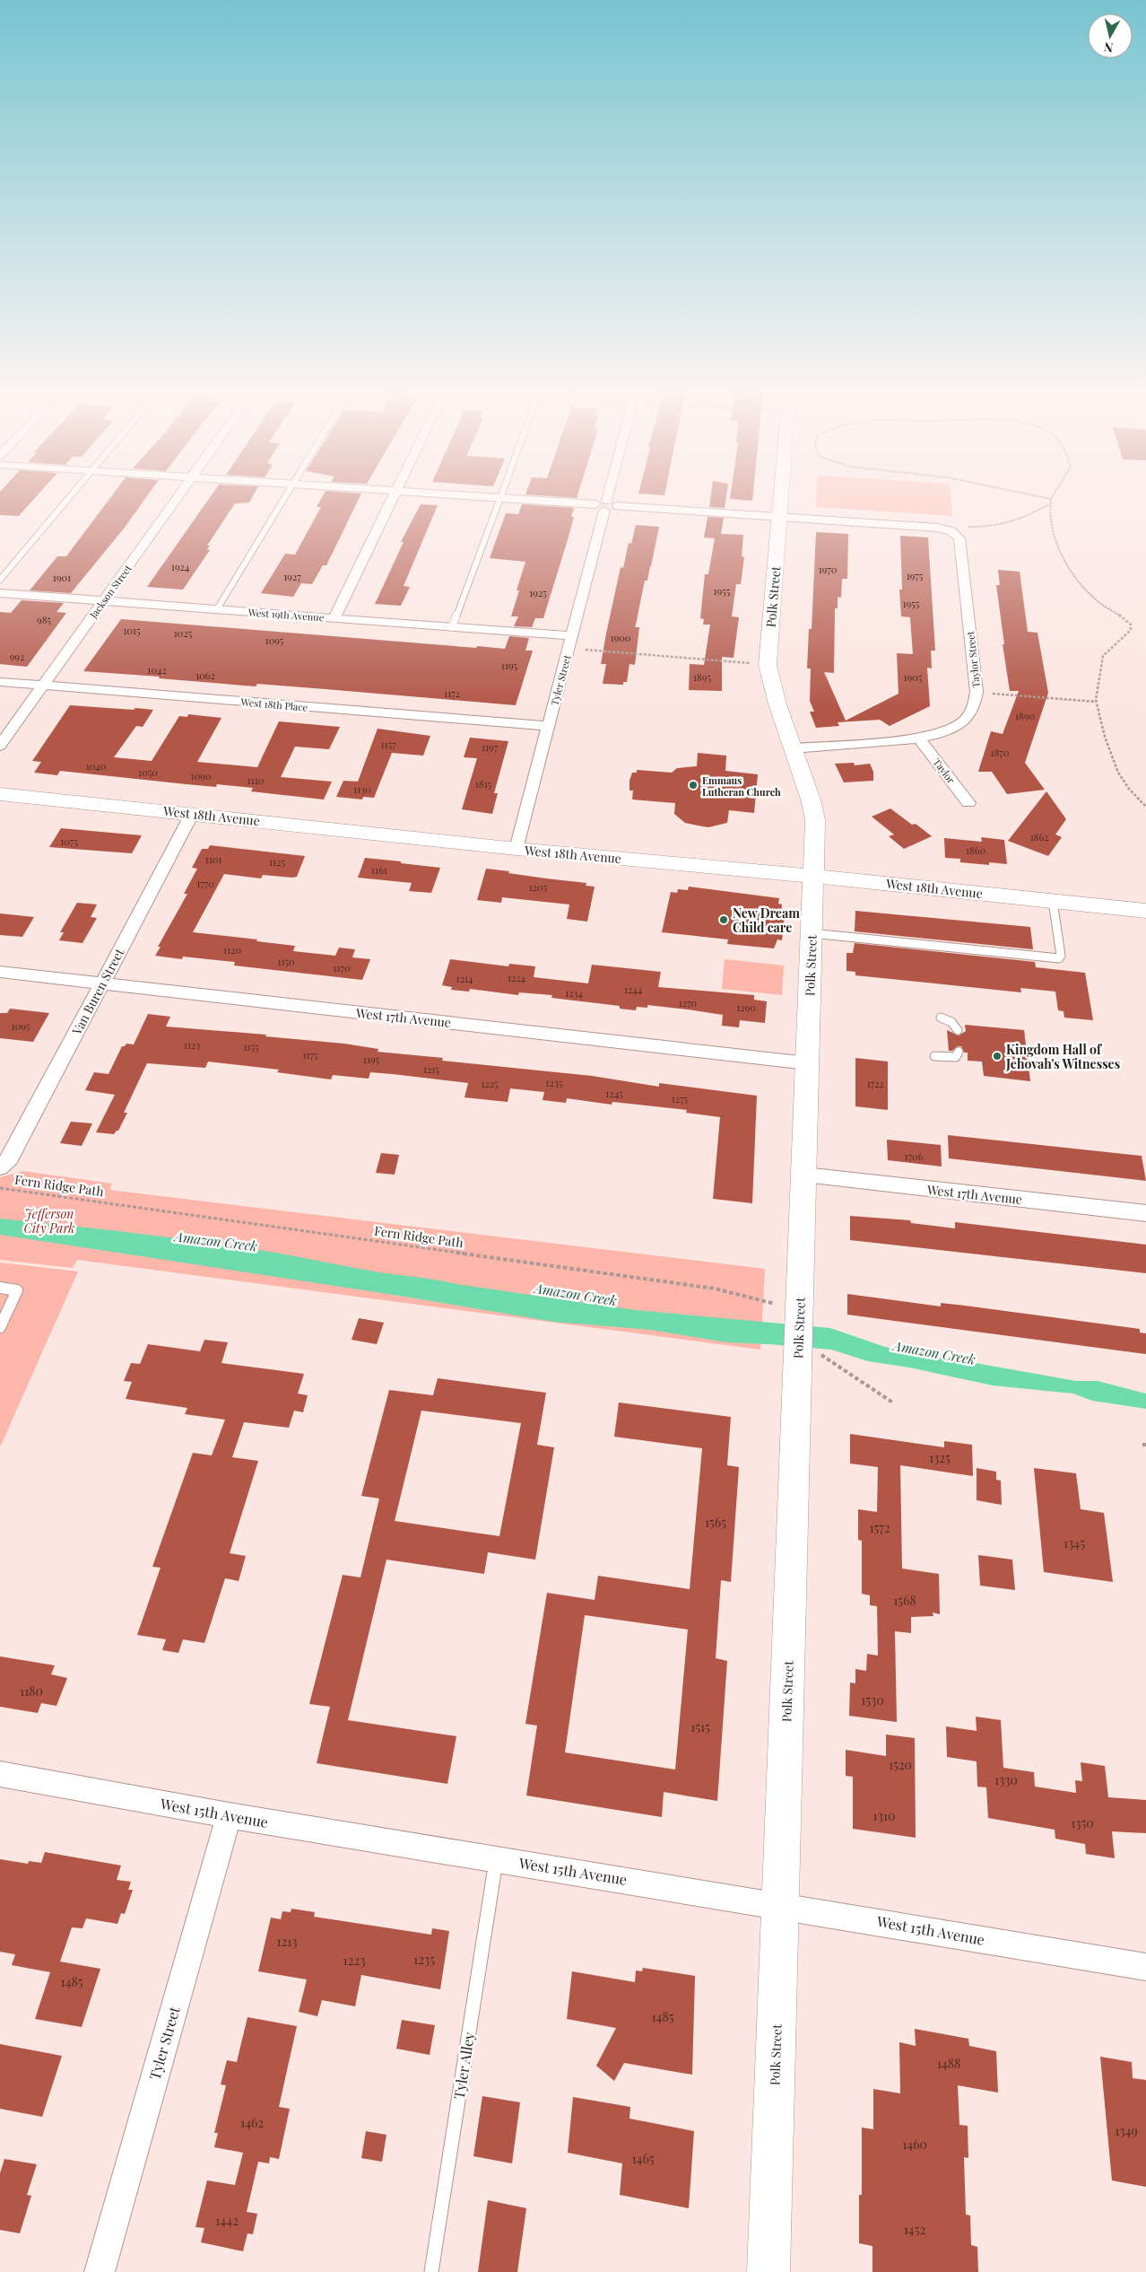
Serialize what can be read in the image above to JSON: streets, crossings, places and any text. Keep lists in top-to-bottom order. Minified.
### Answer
{"streets":{"street":["Jackson Street","Polk Street","West 19th Avenue","Taylor Street","Tyler Street","West 18th Place","Taylor","West 18th Avenue","Van Buren Street","West 17th Avenue","West 15th Avenue"],"lane":["Tyler Alley"],"path":["Fern Ridge Path"]},"crossings":[["Jackson Street","West 19th Avenue"],["Jackson Street","West 18th Place"],["Polk Street","Taylor Street"],["Polk Street","West 18th Avenue"],["Polk Street","West 17th Avenue"],["Polk Street","Fern Ridge Path"],["Polk Street","West 15th Avenue"],["West 19th Avenue","Tyler Street"],["Taylor Street","Taylor"],["Tyler Street","West 18th Place"],["Tyler Street","West 18th Avenue"],["Tyler Street","West 15th Avenue"],["West 18th Avenue","Van Buren Street"],["Van Buren Street","West 17th Avenue"],["West 15th Avenue","Tyler Alley"]],"water":["Amazon Creek"],"parks":["Jefferson City Park"],"places":["Emmaus Lutheran Church","New Dream Child care","Kingdom Hall of Jehovah's Witnesses"],"house_numbers":["1924","1970","1975","1927","1901","1955","1925","1955","985","1015","1025","1900","1095","992","1195","1042","1062","1895","1905","1172","1890","1157","1197","1870","1040","1050","1090","1110","1815","1130","1862","1075","1860","1101","1125","1161","1770","1205","1120","1150","1170","1224","1214","1244","1234","1270","1290","1095","1123","1155","1175","1195","1215","1235","1225","1722","1245","1275","1706","1325","1565","1572","1345","1568","1180","1530","1515","1520","1330","1310","1350","1213","1235","1223","1485","1485","1488","1462","1349","1460","1465","1442","1452"],"north":"bottom"}
